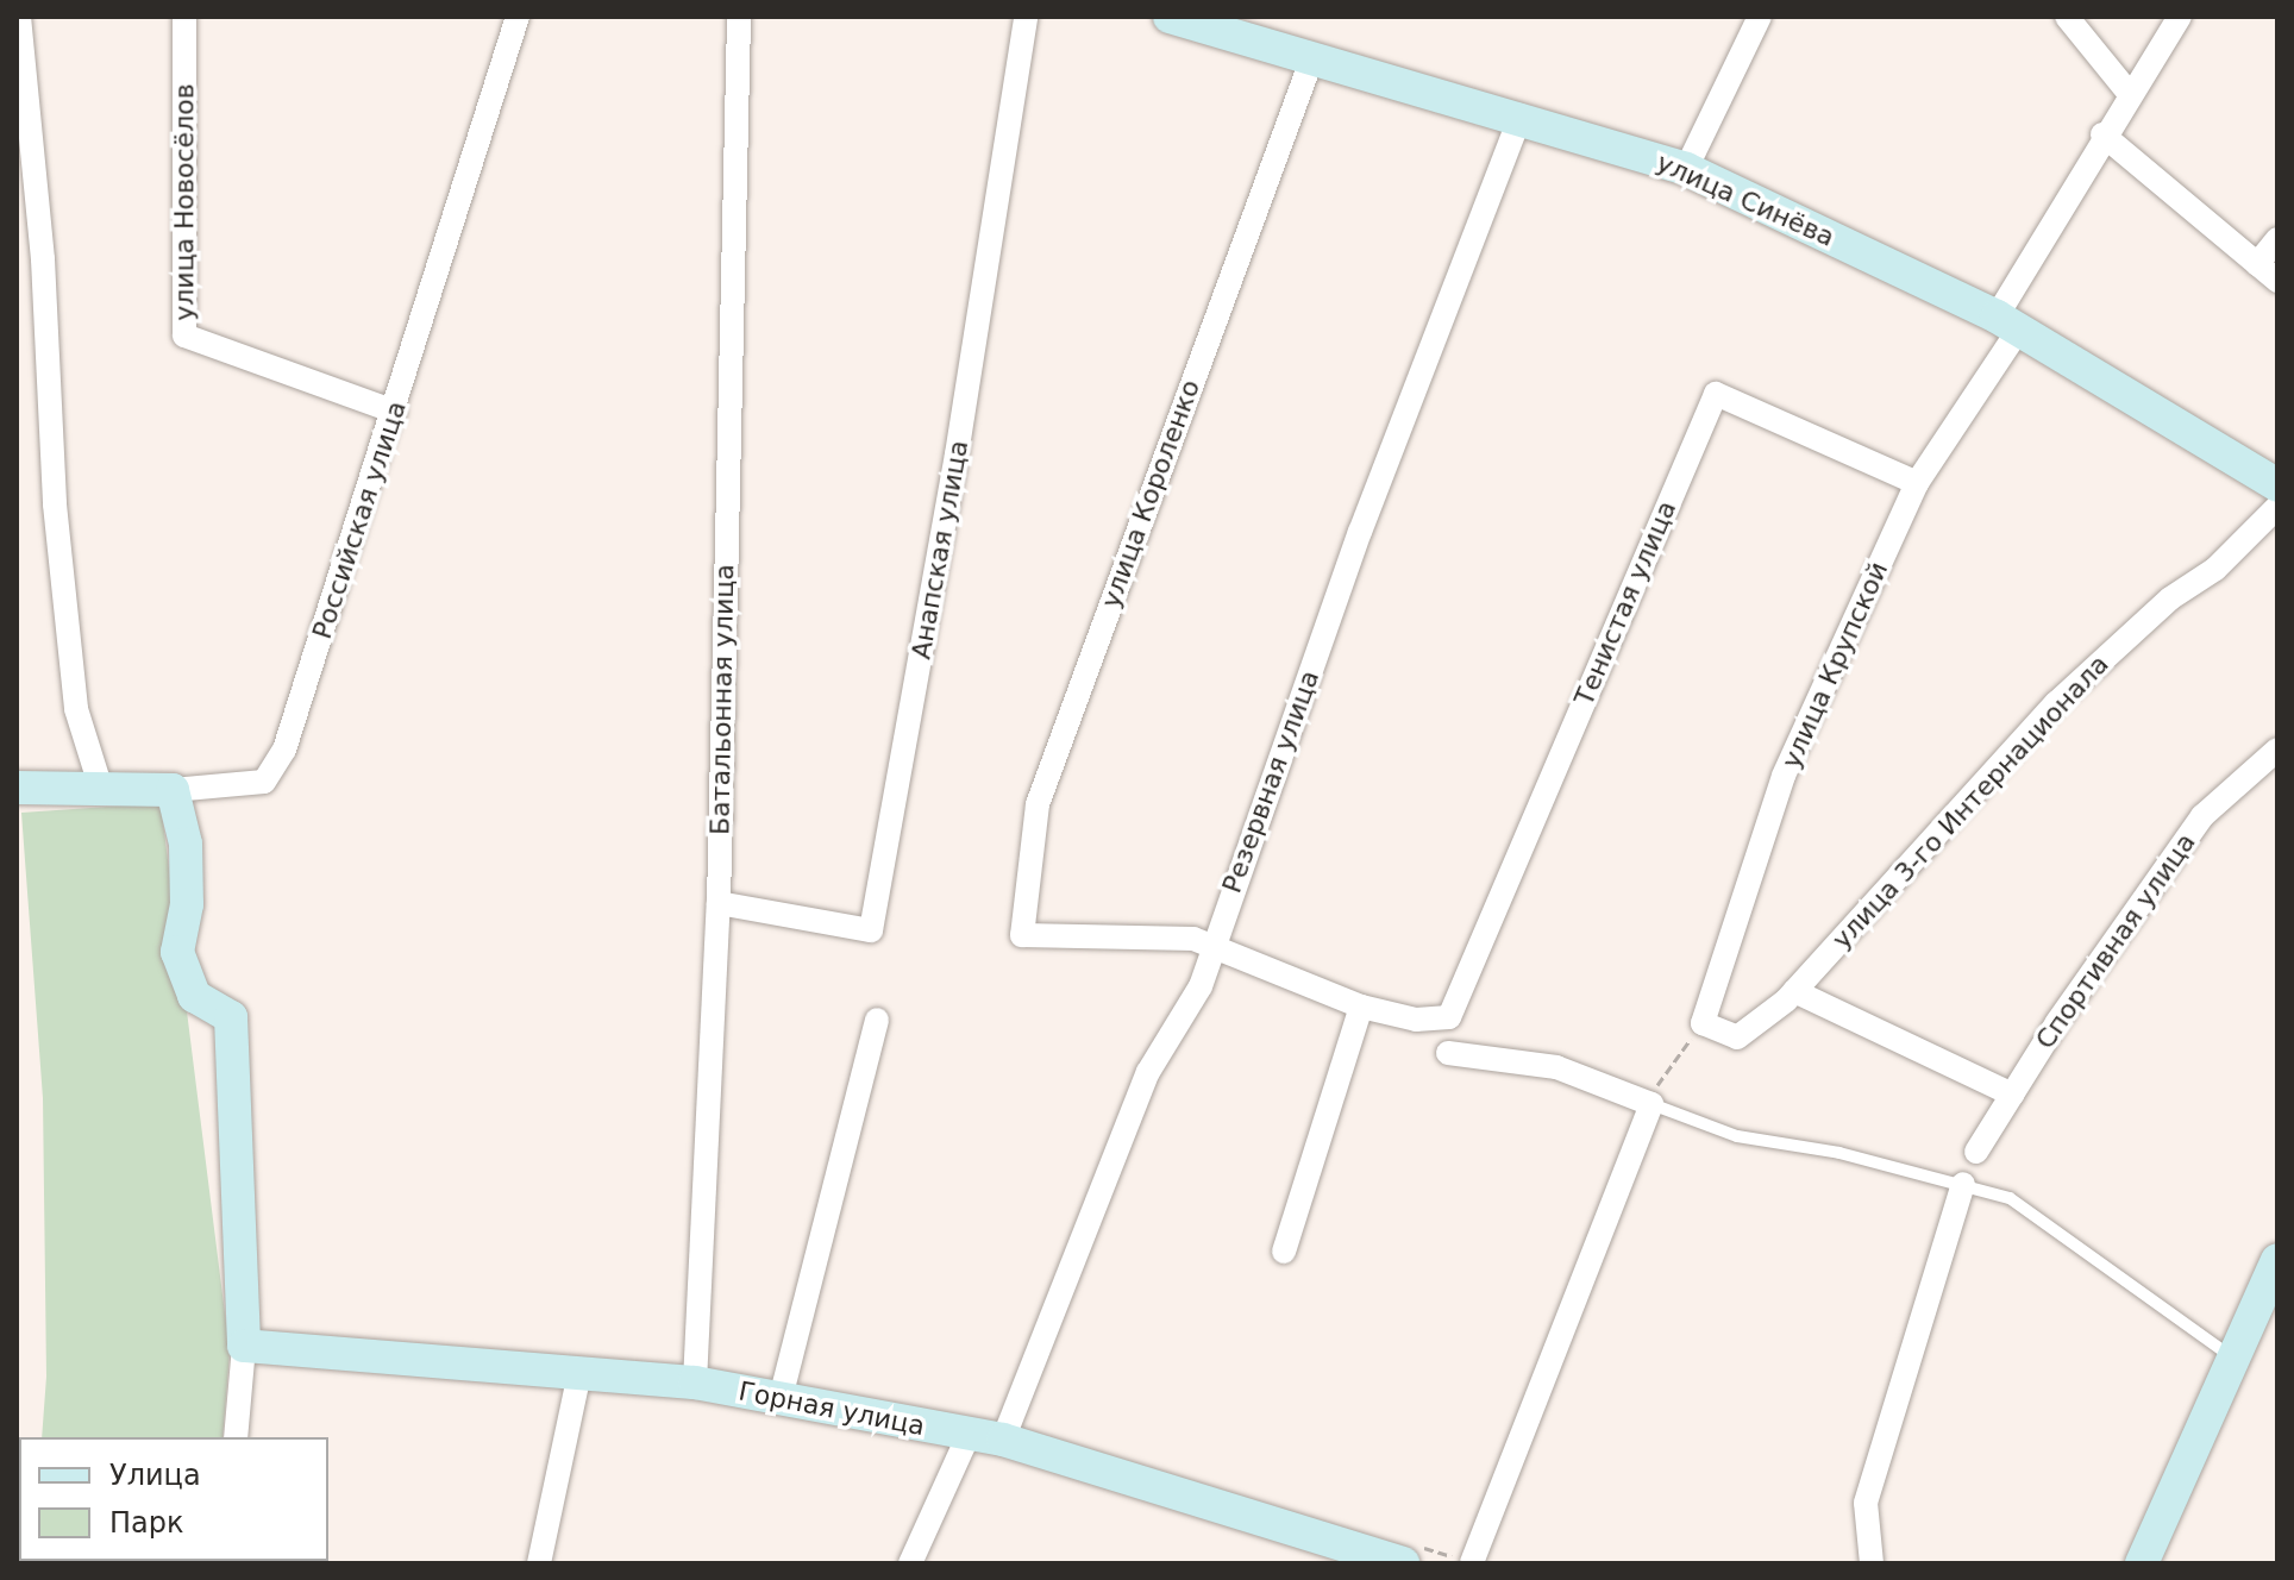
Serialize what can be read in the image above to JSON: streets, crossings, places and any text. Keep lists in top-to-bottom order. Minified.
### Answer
{"streets":{"main road":["улица Синёва","Российская улица","Горная улица"],"street":["улица Новосёлов","улица Короленко","Анапская улица","Тенистая улица","улица Крупской","Батальонная улица","Резервная улица","улица 3-го Интернационала","Спортивная улица"]},"crossings":[["улица Синёва","улица Короленко"],["улица Синёва","улица Крупской"],["улица Синёва","Резервная улица"],["улица Новосёлов","Российская улица"],["улица Короленко","Резервная улица"],["Анапская улица","Батальонная улица"],["Тенистая улица","улица Крупской"],["улица Крупской","улица 3-го Интернационала"],["Батальонная улица","Горная улица"],["Резервная улица","Горная улица"]],"legend":["Улица","Парк"]}
